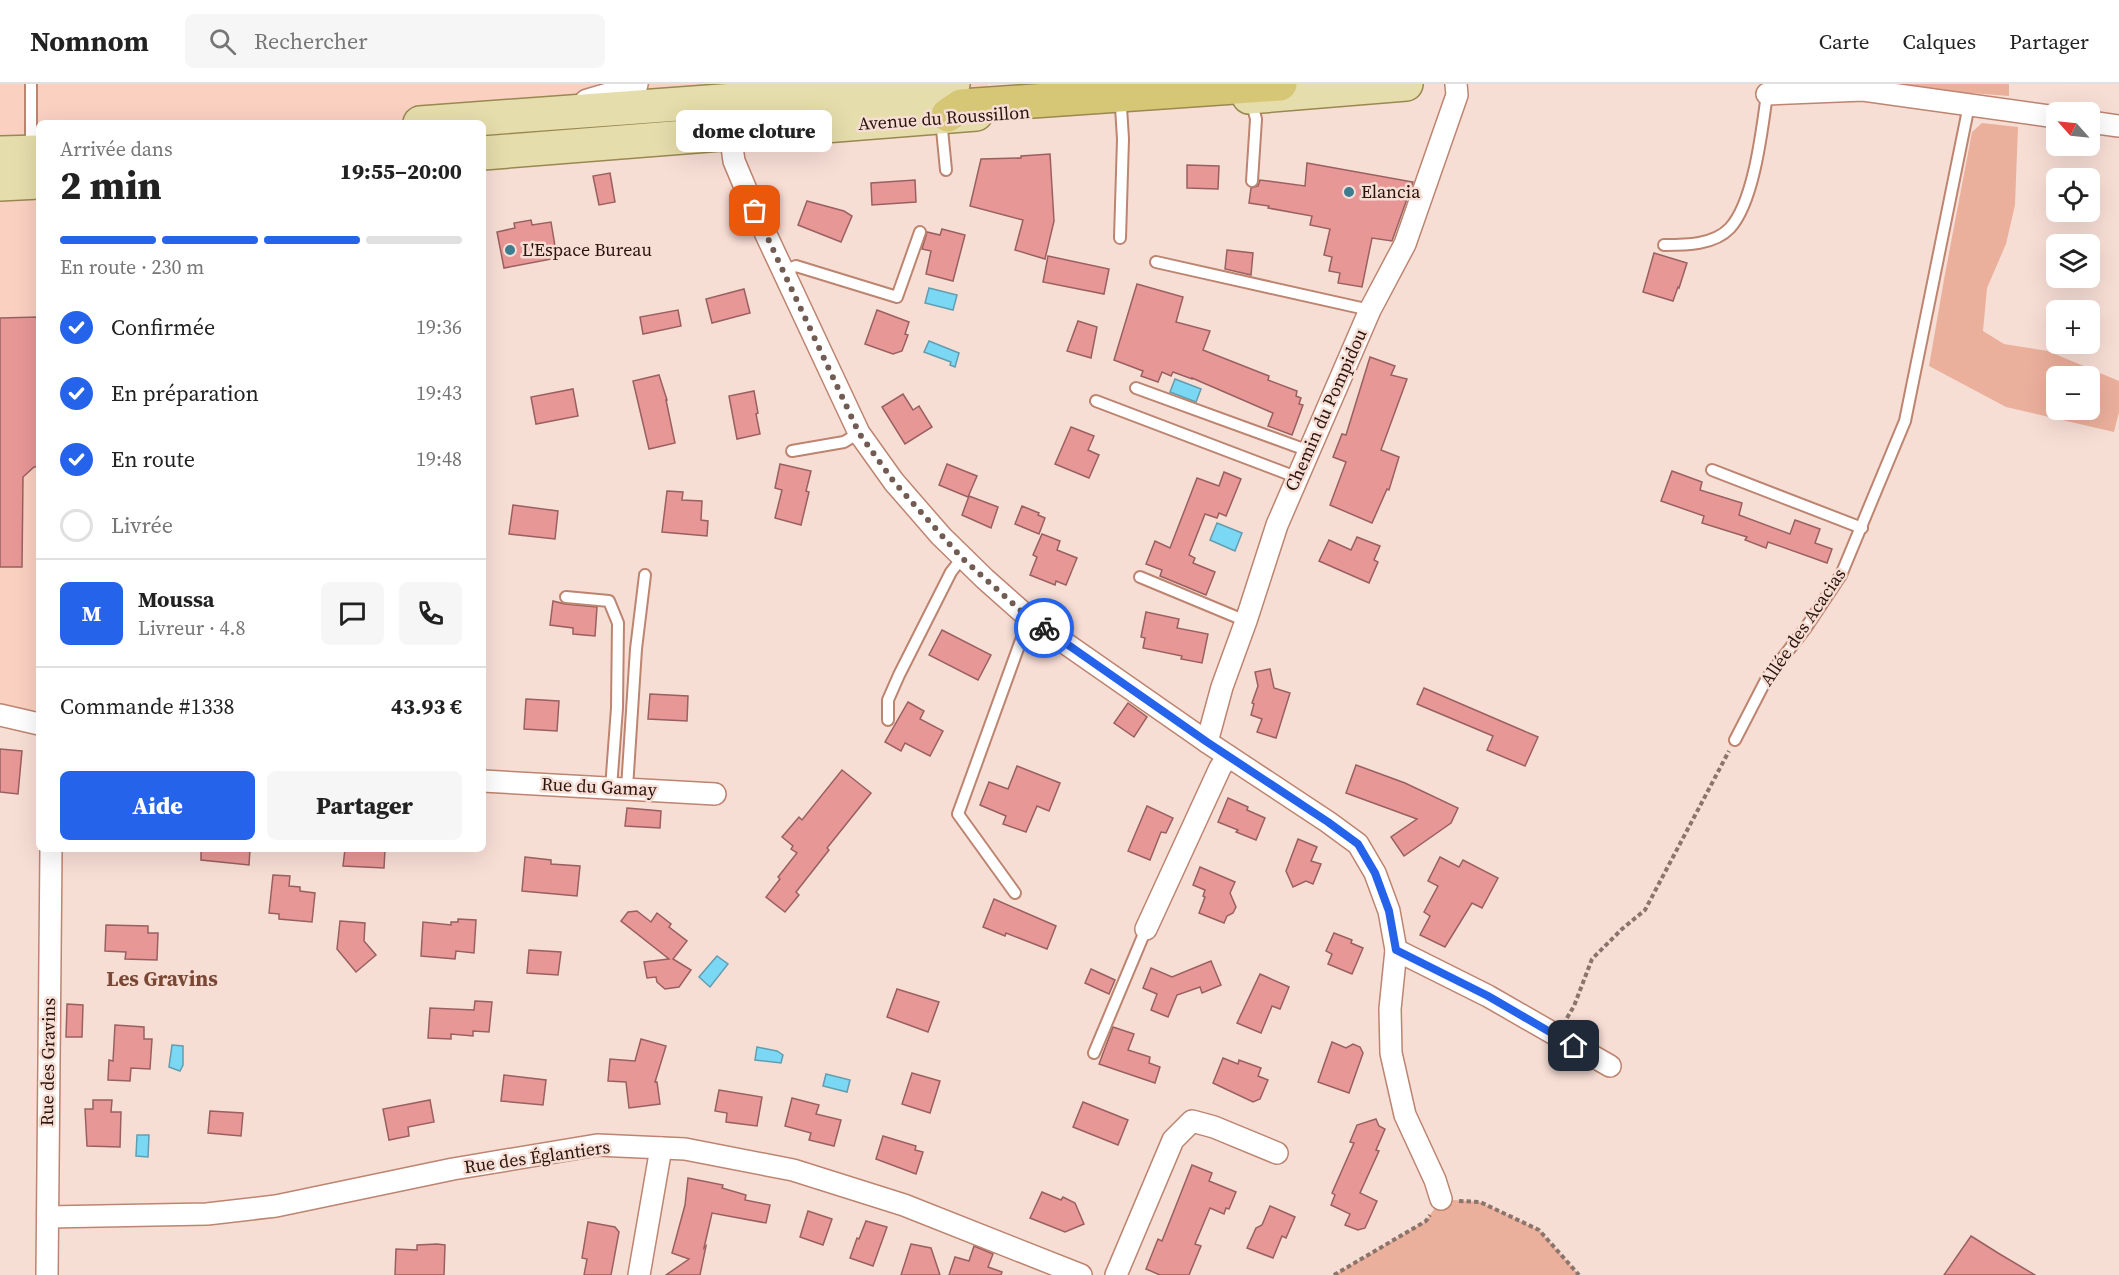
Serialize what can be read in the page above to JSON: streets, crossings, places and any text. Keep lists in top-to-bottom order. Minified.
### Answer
{"streets":{"main road":["Avenue du Roussillon"],"street":["Chemin du Pompidou","Rue du Gamay","Rue des Gravins","Rue des Églantiers"],"lane":["Allée des Acacias"]},"crossings":[["Rue des Gravins","Rue des Églantiers"]],"districts":["Les Gravins"],"places":["Elancia","dome cloture","L'Espace Bureau"],"north":"top left","page":{"header":"Nomnom","search":"Rechercher","nav":["Carte","Calques","Partager"],"map_buttons":["+","−"],"bubble":"dome cloture","heading":["2 min","Arrivée dans","19:55–20:00"],"panel":["Moussa","Livreur · 4.8","Commande #1338","43.93 €"],"bar":"En route · 230 m","list":[["Confirmée","19:36"],["En préparation","19:43"],["En route","19:48"],"Livrée"],"round":"M","buttons":["Aide","Partager"]}}
